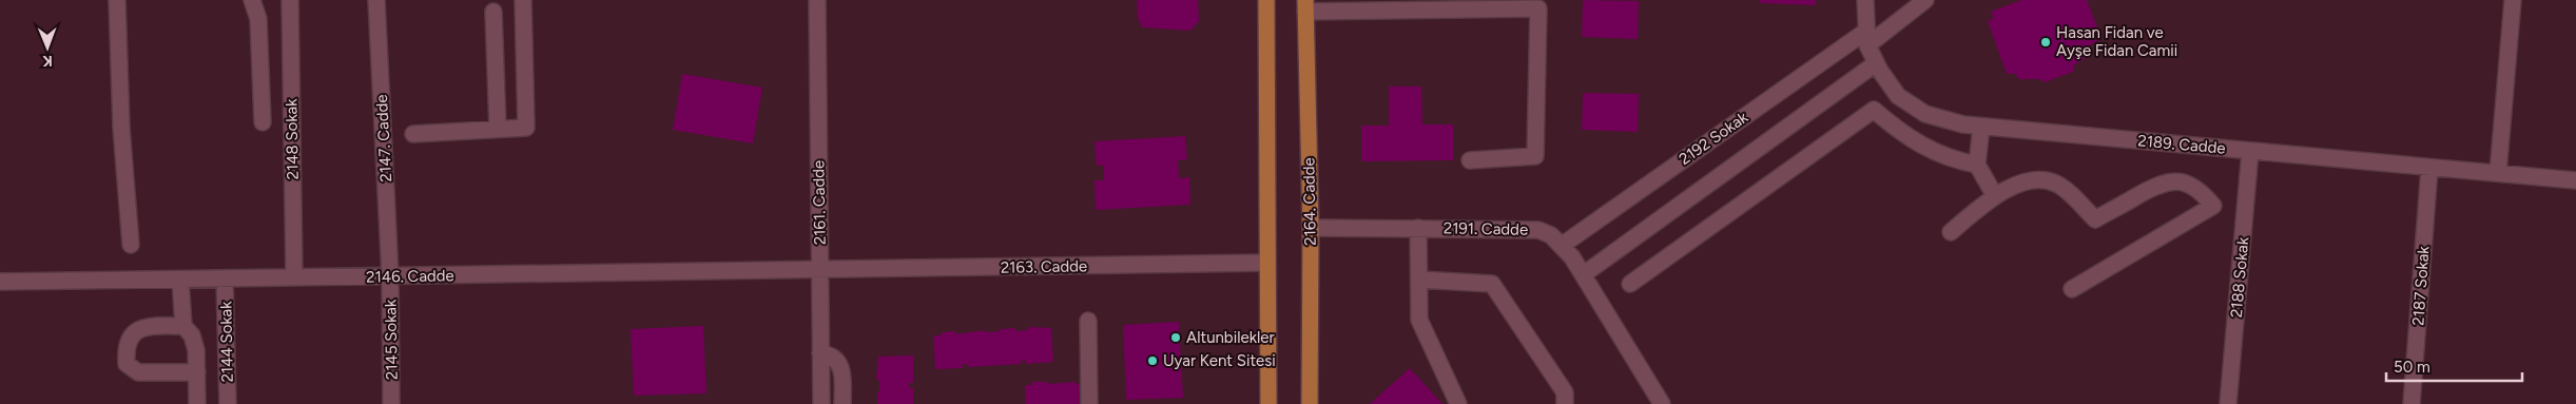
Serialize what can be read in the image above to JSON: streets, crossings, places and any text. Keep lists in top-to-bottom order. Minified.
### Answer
{"streets":{"main road":["2164. Cadde"],"street":["2147. Cadde","2192 Sokak","2148 Sokak","2189. Cadde","2161. Cadde","2191. Cadde","2163. Cadde","2146. Cadde","2188 Sokak","2187 Sokak","2145 Sokak","2144 Sokak"]},"crossings":[["2147. Cadde","2146. Cadde"],["2147. Cadde","2145 Sokak"],["2192 Sokak","2189. Cadde"],["2192 Sokak","2191. Cadde"],["2148 Sokak","2146. Cadde"],["2189. Cadde","2188 Sokak"],["2189. Cadde","2187 Sokak"],["2164. Cadde","2191. Cadde"],["2161. Cadde","2163. Cadde"],["2161. Cadde","2146. Cadde"],["2163. Cadde","2146. Cadde"],["2146. Cadde","2145 Sokak"],["2146. Cadde","2144 Sokak"]],"places":["Hasan Fidan ve Ayşe Fidan Camii","Altunbilekler","Uyar Kent Sitesi"],"scale_bar":"50 m","north":"bottom"}
